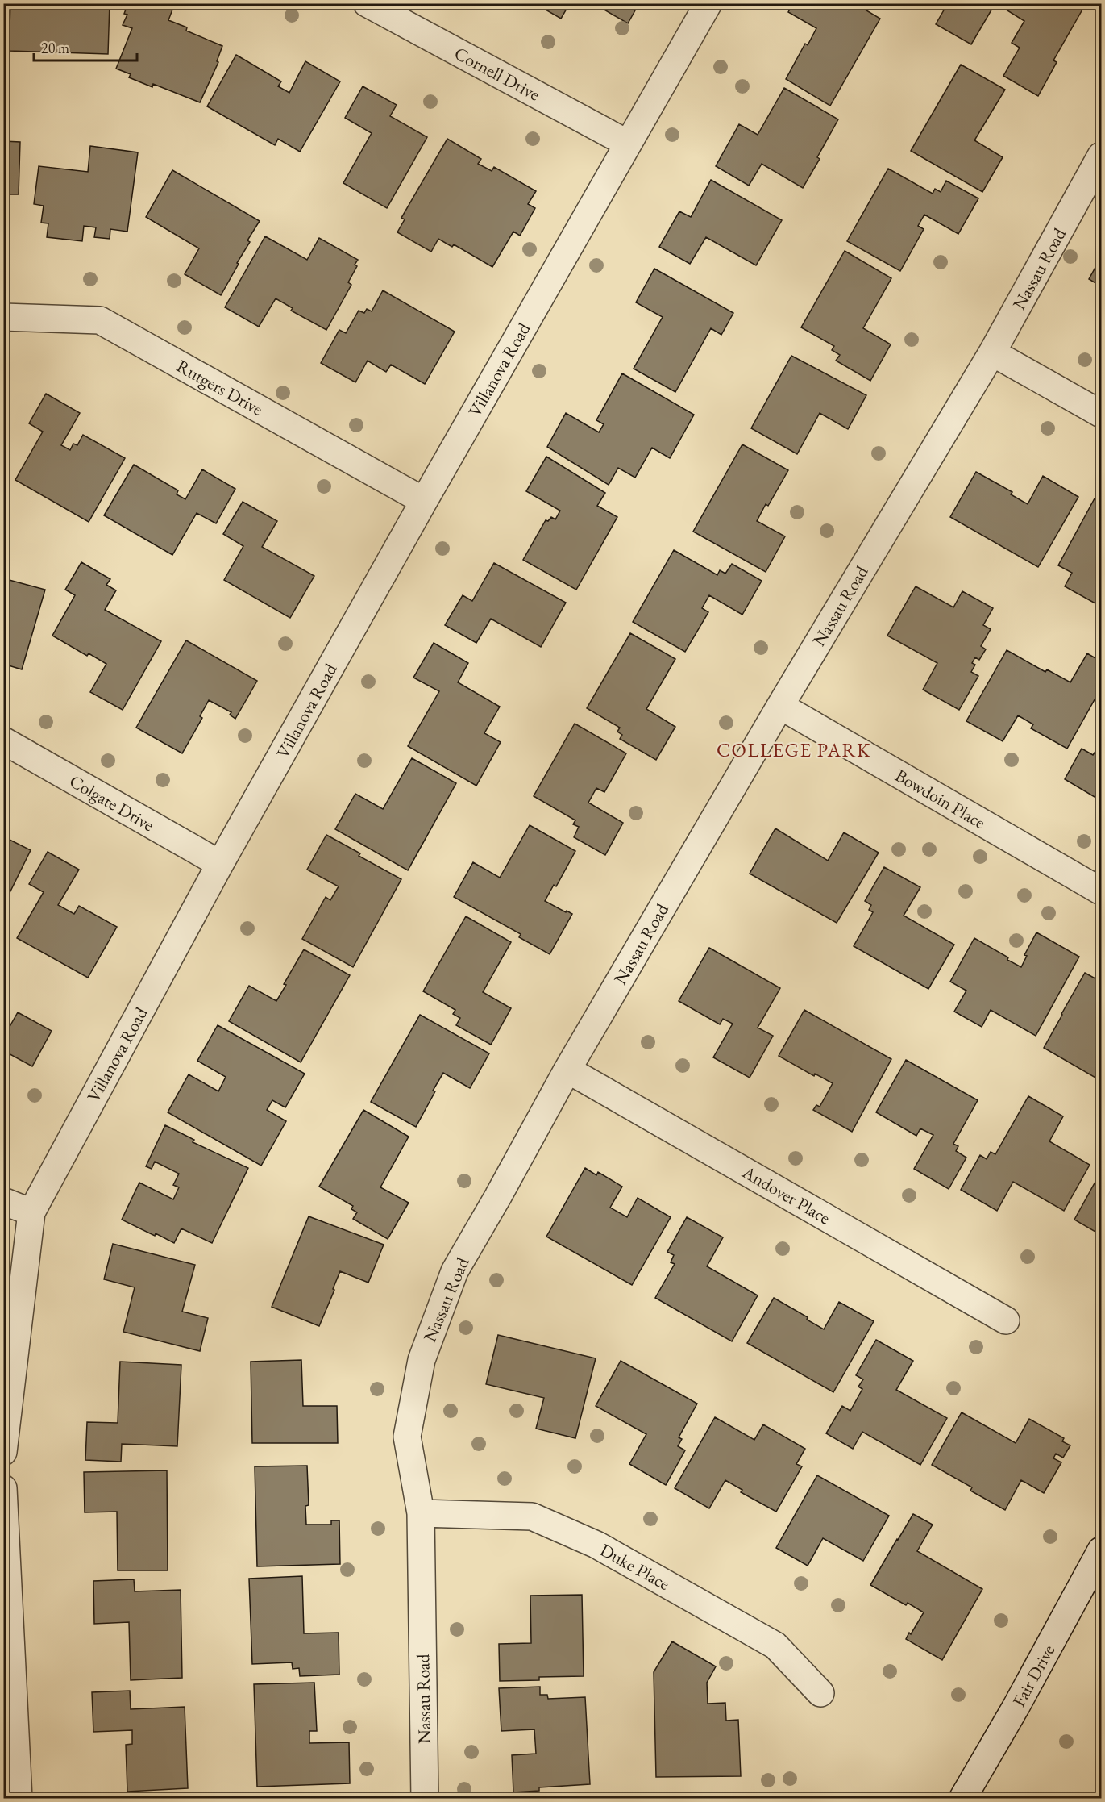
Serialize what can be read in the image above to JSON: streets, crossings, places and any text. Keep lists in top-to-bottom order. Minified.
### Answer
{"streets":{"street":["Cornell Drive","Nassau Road","Villanova Road","Rutgers Drive","Bowdoin Place","Colgate Drive","Andover Place","Duke Place","Fair Drive"]},"crossings":[["Cornell Drive","Villanova Road"],["Nassau Road","Bowdoin Place"],["Nassau Road","Andover Place"],["Nassau Road","Duke Place"],["Villanova Road","Rutgers Drive"],["Villanova Road","Colgate Drive"]],"districts":["COLLEGE PARK"],"scale_bar":"20 m"}
